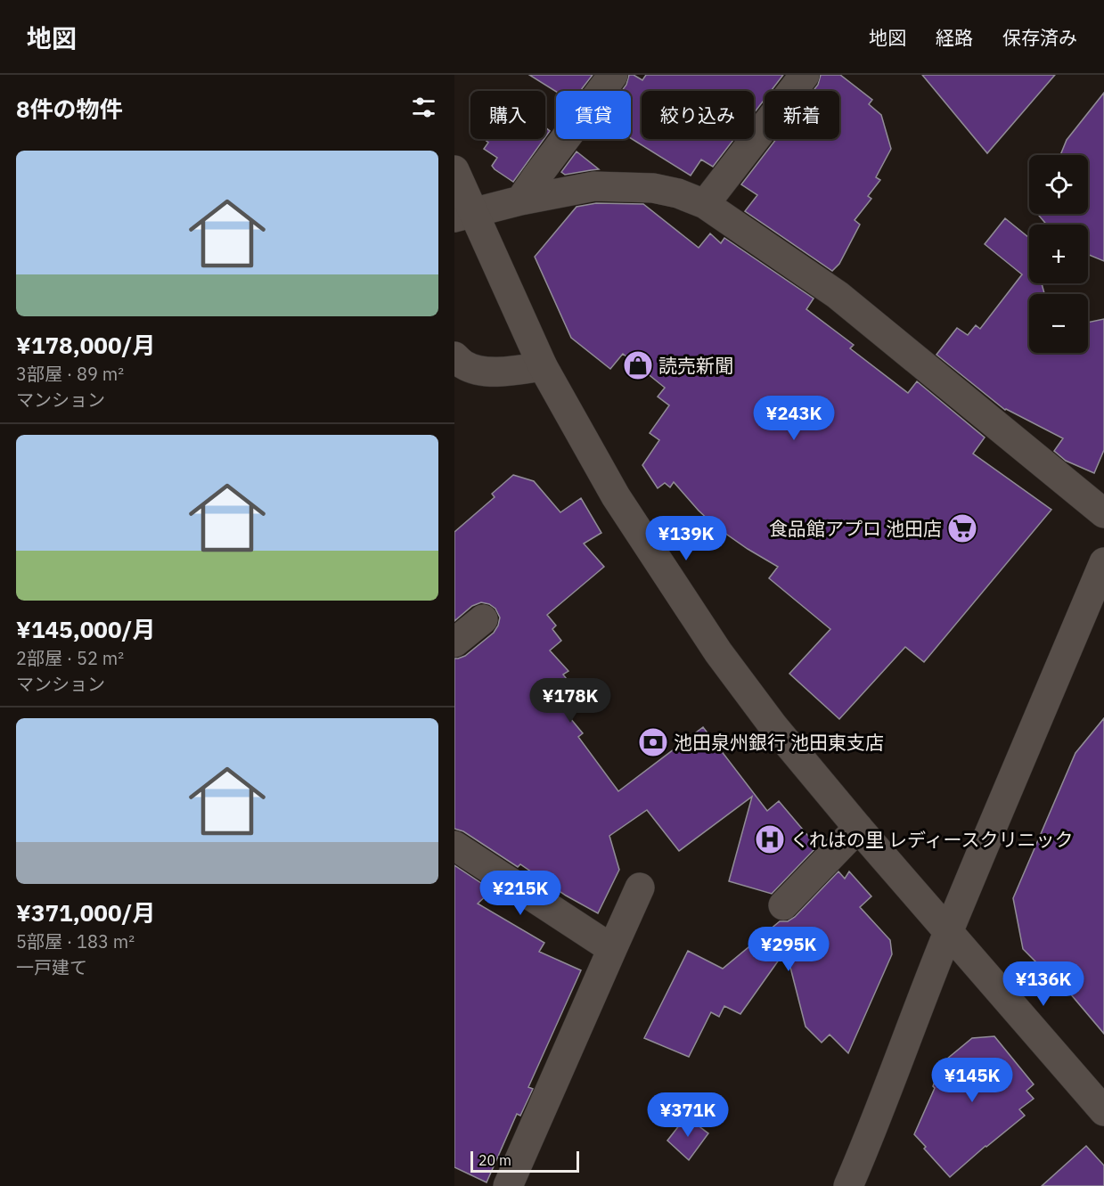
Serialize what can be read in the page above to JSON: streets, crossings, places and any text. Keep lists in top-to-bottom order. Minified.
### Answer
{"places":{"shop":["読売新聞"],"supermarket":["食品館アプロ 池田店"],"bank":["池田泉州銀行 池田東支店"],"hospital":["くれはの里 レディースクリニック"]},"scale_bar":"20 m","page":{"header":"地図","nav":["地図","経路","保存済み"],"heading":"8件の物件","chip":["購入","賃貸","絞り込み","新着"],"list":[{"name":"¥178,000/月","note":"3部屋 · 89 m² · マンション"},{"name":"¥145,000/月","note":"2部屋 · 52 m² · マンション"},{"name":"¥371,000/月","note":"5部屋 · 183 m² · 一戸建て"}],"map_buttons":["+","−"],"price":["¥243K","¥139K","¥178K","¥215K","¥295K","¥136K","¥145K","¥371K"],"scale":"20 m"}}
